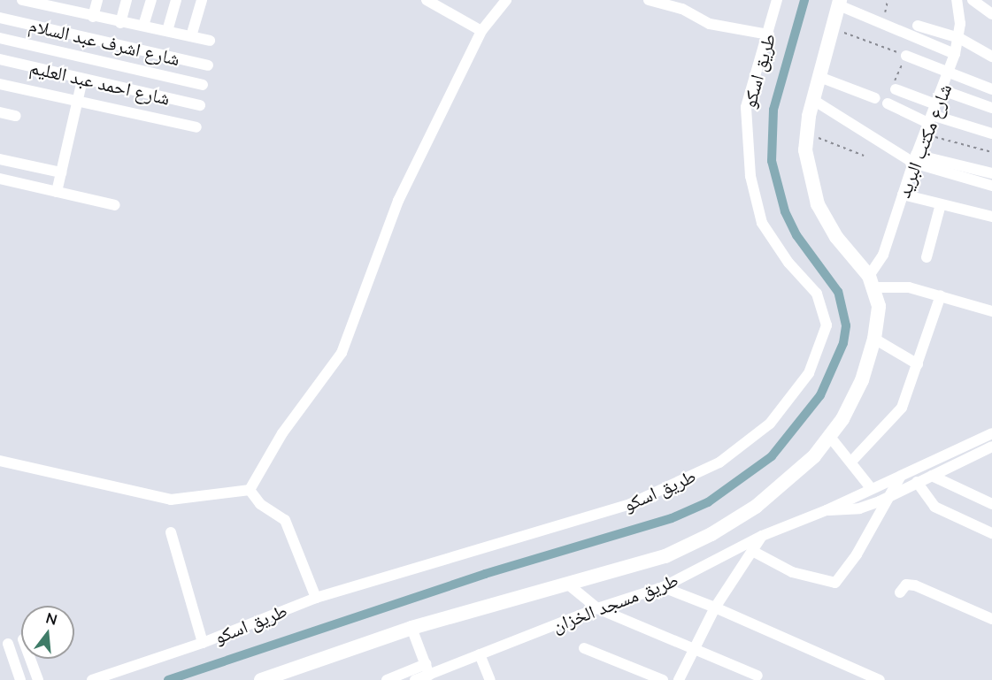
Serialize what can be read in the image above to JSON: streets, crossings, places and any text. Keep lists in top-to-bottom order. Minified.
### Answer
{"streets":{"street":["شارع اشرف عبد السلام","طريق اسكو","شارع احمد عبد العليم","شارع مكتب البريد","طريق مسجد الخزان"]},"north":"top"}
